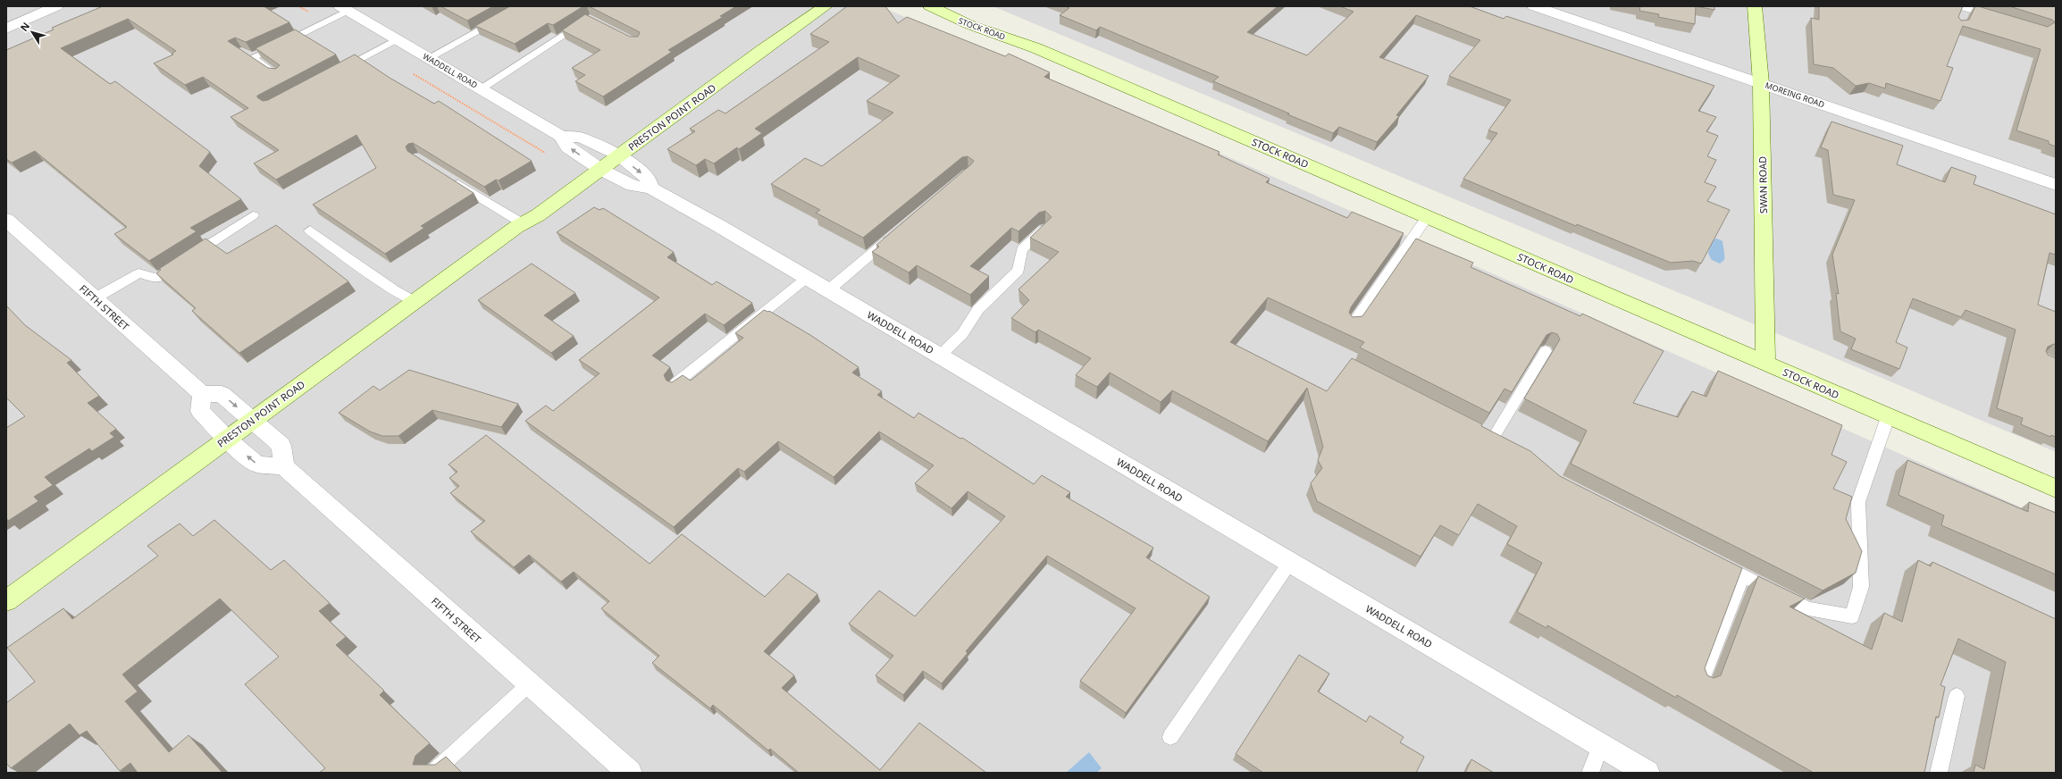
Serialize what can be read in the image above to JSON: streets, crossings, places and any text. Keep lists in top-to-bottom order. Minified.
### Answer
{"streets":{"street":["STOCK ROAD","WADDELL ROAD","MOREING ROAD","PRESTON POINT ROAD","SWAN ROAD","FIFTH STREET"]},"crossings":[["STOCK ROAD","SWAN ROAD"],["WADDELL ROAD","PRESTON POINT ROAD"],["MOREING ROAD","SWAN ROAD"]],"north":"top left"}
